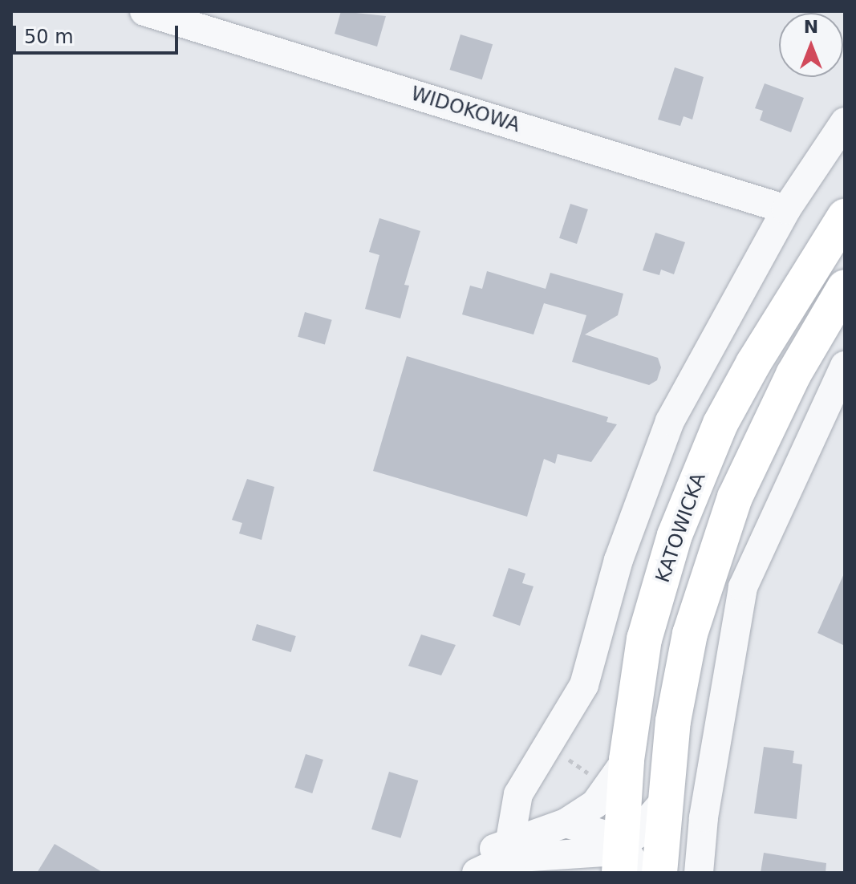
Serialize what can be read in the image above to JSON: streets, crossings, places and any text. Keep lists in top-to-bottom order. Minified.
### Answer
{"streets":{"main road":["KATOWICKA"],"street":["WIDOKOWA"]},"scale_bar":"50 m","north":"top"}
